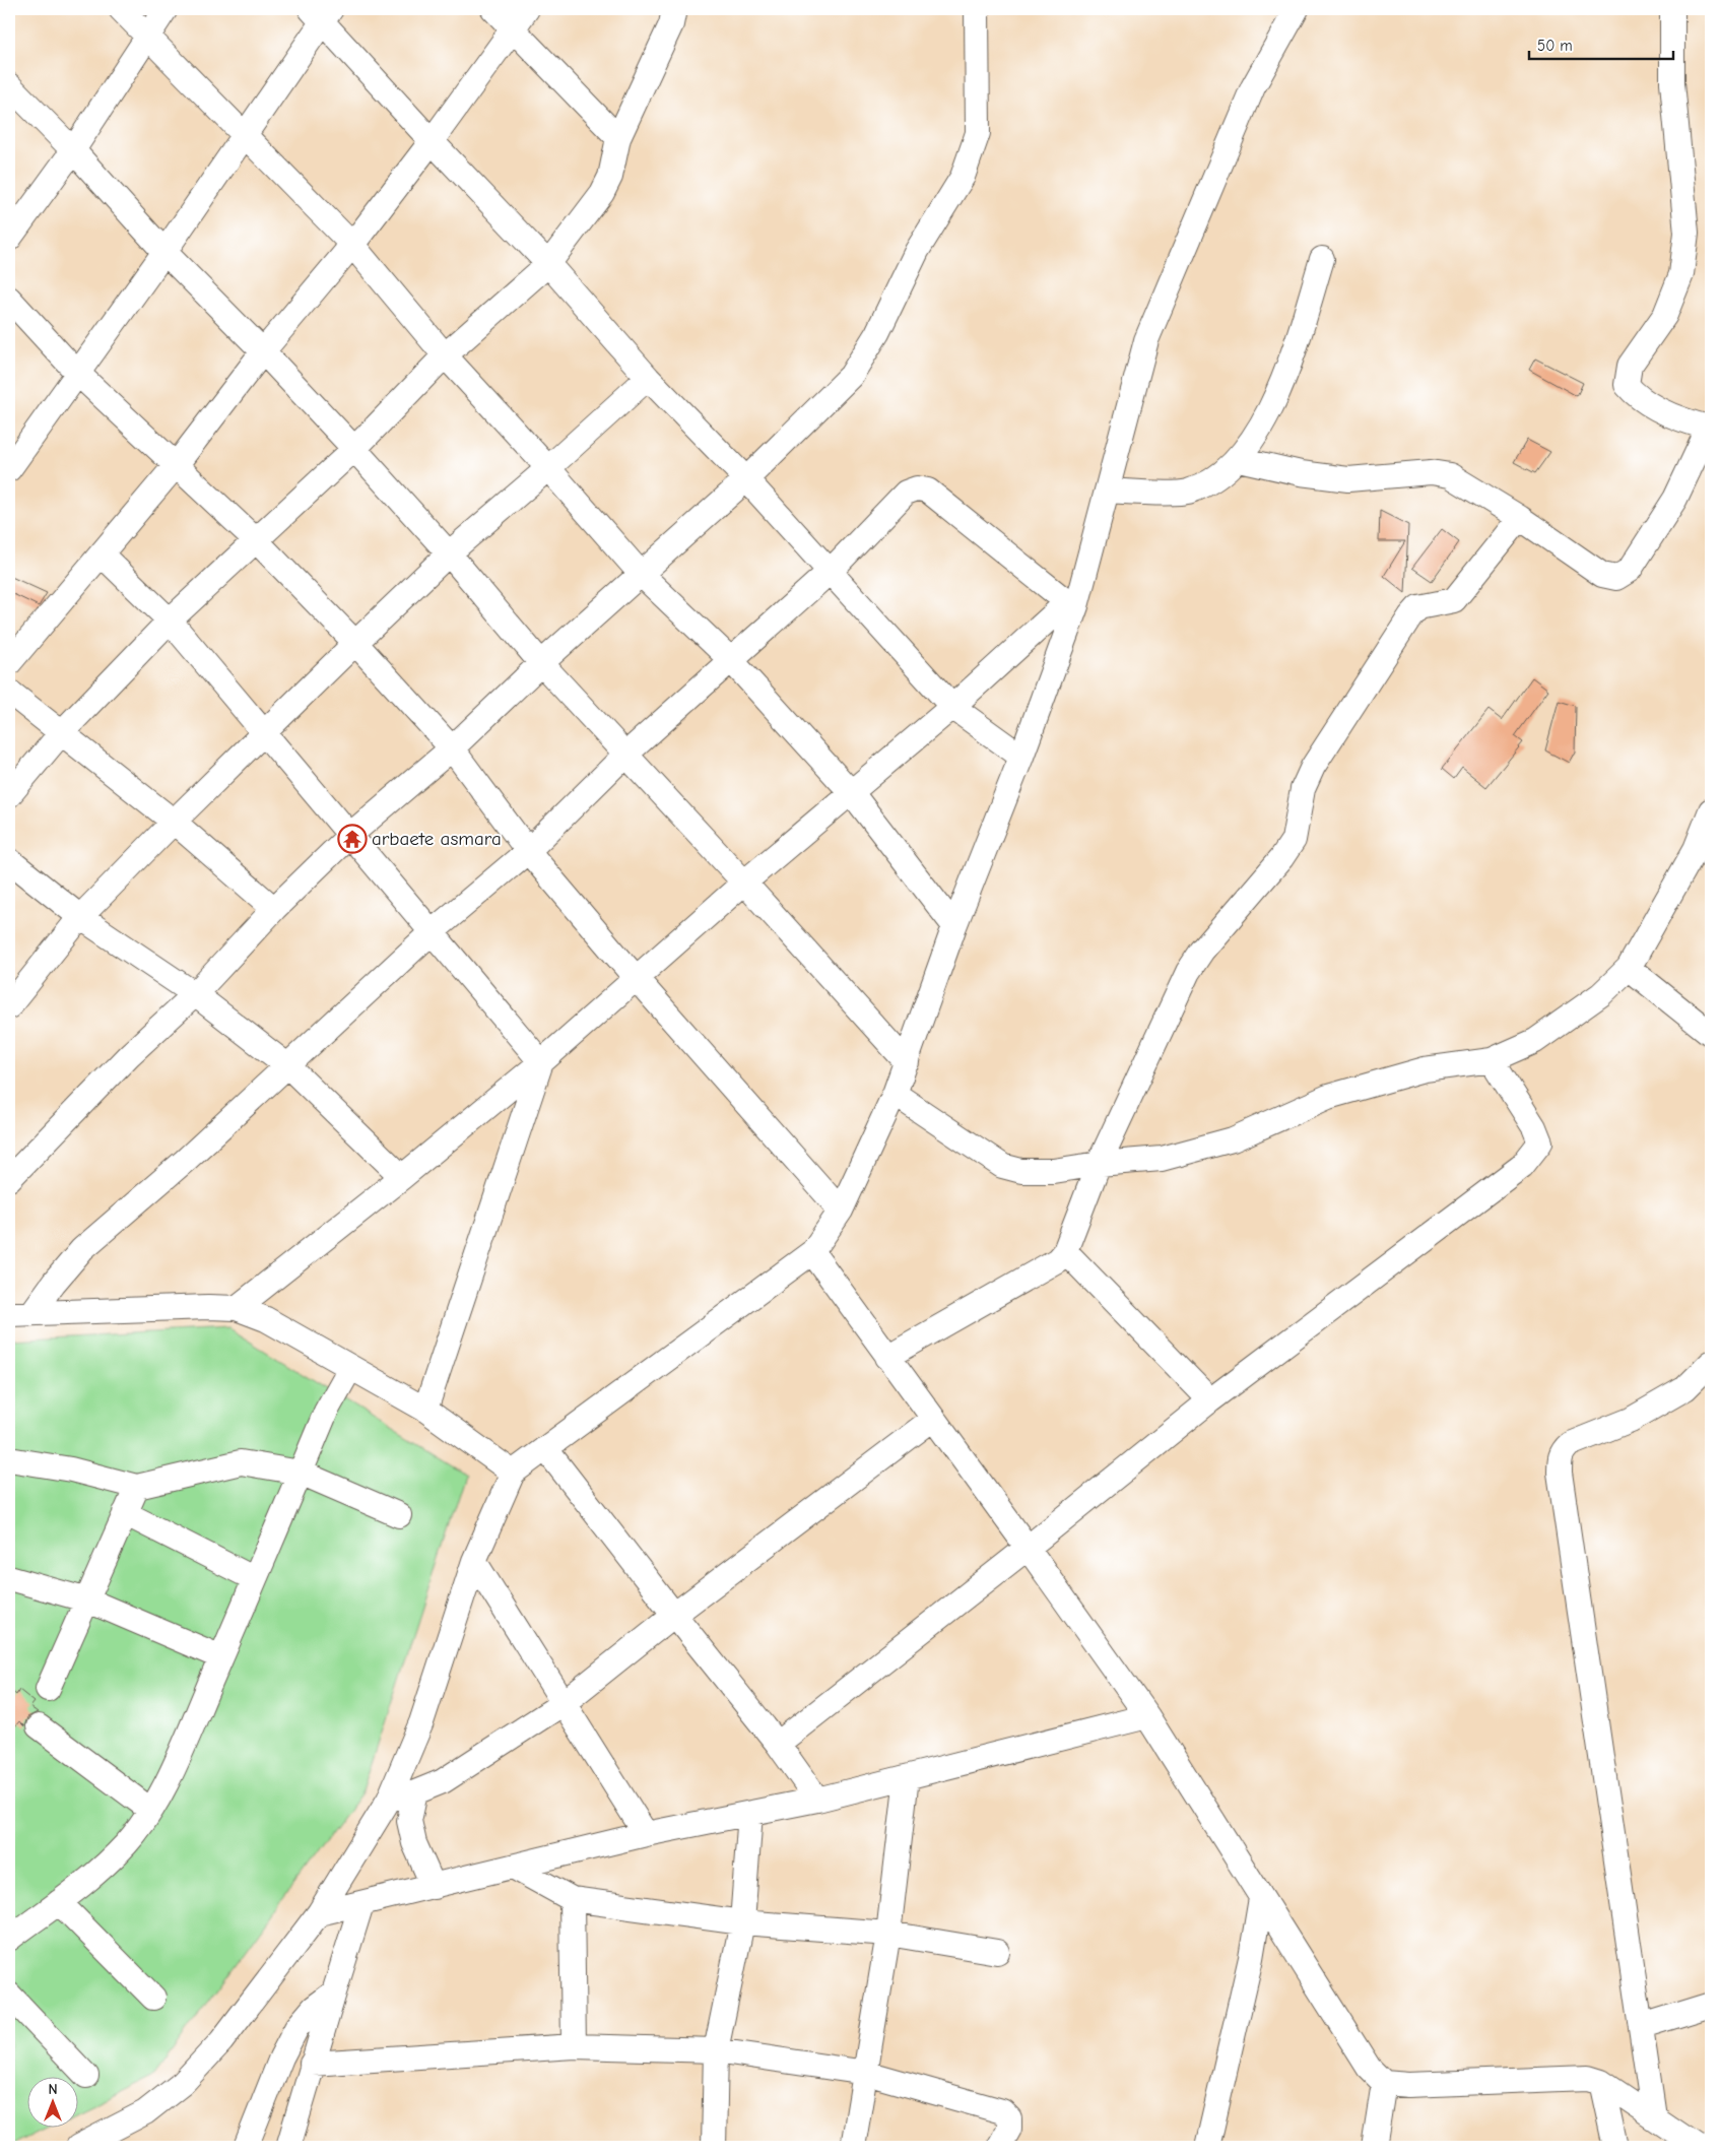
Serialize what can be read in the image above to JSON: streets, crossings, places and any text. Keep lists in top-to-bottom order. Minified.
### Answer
{"places":{"temple":["arbaete asmara"]},"scale_bar":"50 m","north":"top"}
